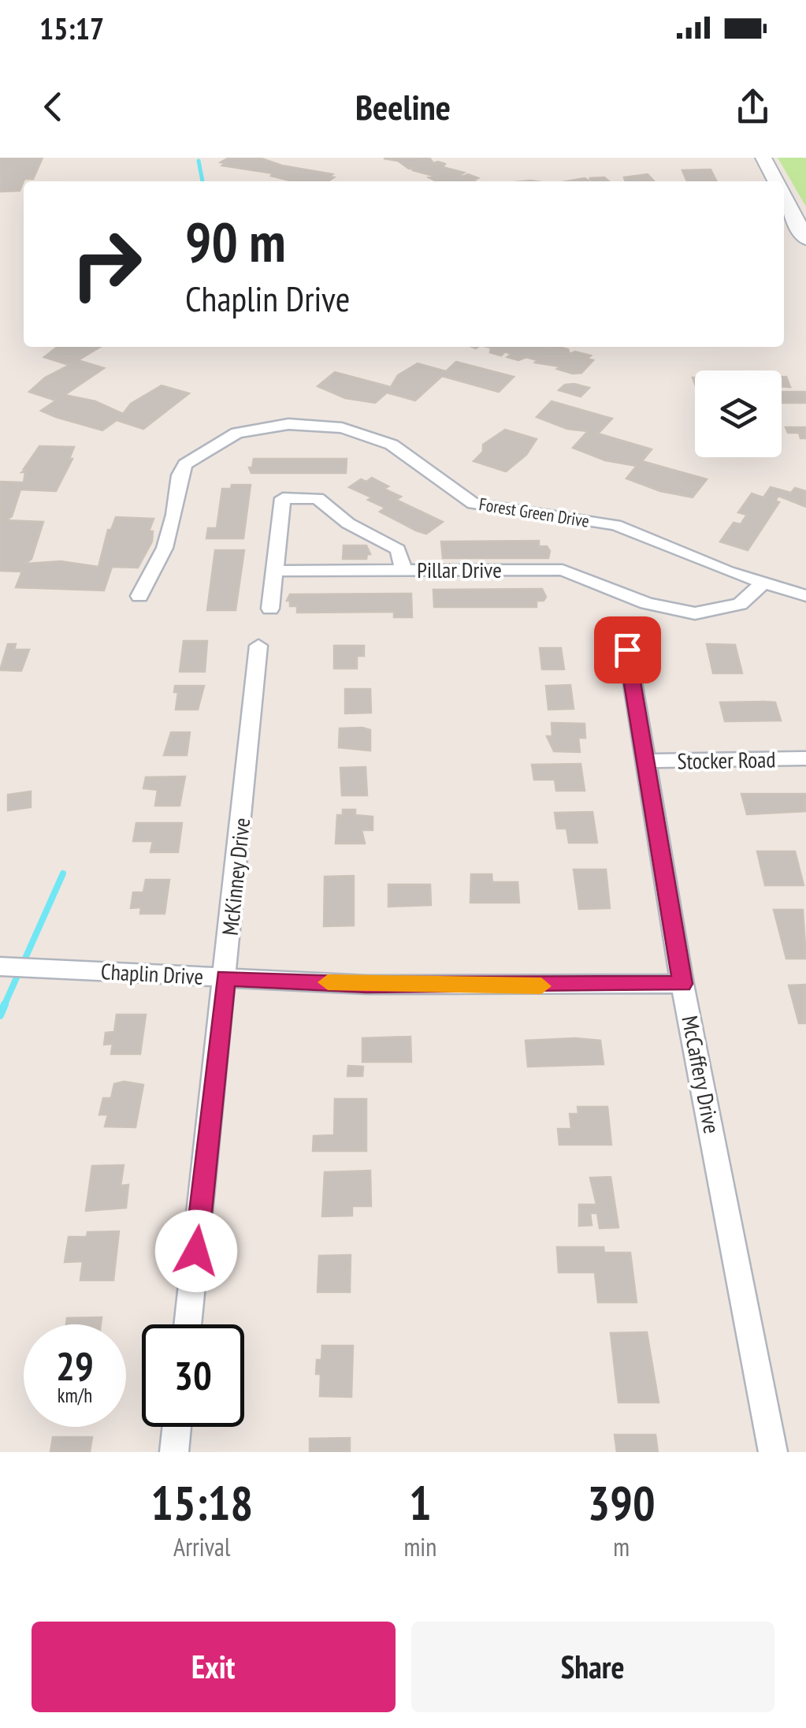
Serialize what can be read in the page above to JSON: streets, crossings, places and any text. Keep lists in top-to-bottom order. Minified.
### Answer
{"streets":{"street":["Forest Green Drive","Pillar Drive","Stocker Road","McKinney Drive","Chaplin Drive","McCaffery Drive"]},"crossings":[["Forest Green Drive","Pillar Drive"],["Stocker Road","McCaffery Drive"],["McKinney Drive","Chaplin Drive"],["Chaplin Drive","McCaffery Drive"]],"page":{"status":"15:17","header":"Beeline","turn":["90 m","Chaplin Drive"],"speed":"29 km/h","limit":"30","eta":["15:18","Arrival","1","min","390","m"],"buttons":["Exit","Share"]}}
